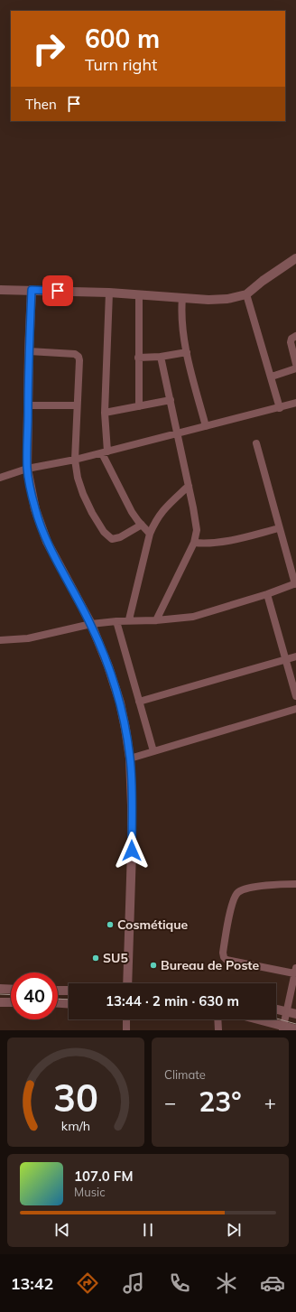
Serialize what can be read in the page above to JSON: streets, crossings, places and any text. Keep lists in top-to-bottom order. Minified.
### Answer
{"places":["Cosmétique","SU5","Bureau de Poste"],"page":{"turn":["600 m","Turn right"],"then":"Then","limit":"40","trip":"13:44 · 2 min · 630 m","tile":"Climate","heat":["−","23°","+"],"song":["107.0 FM","Music"],"tabs":"13:42","gauge":["30","km/h"]}}
